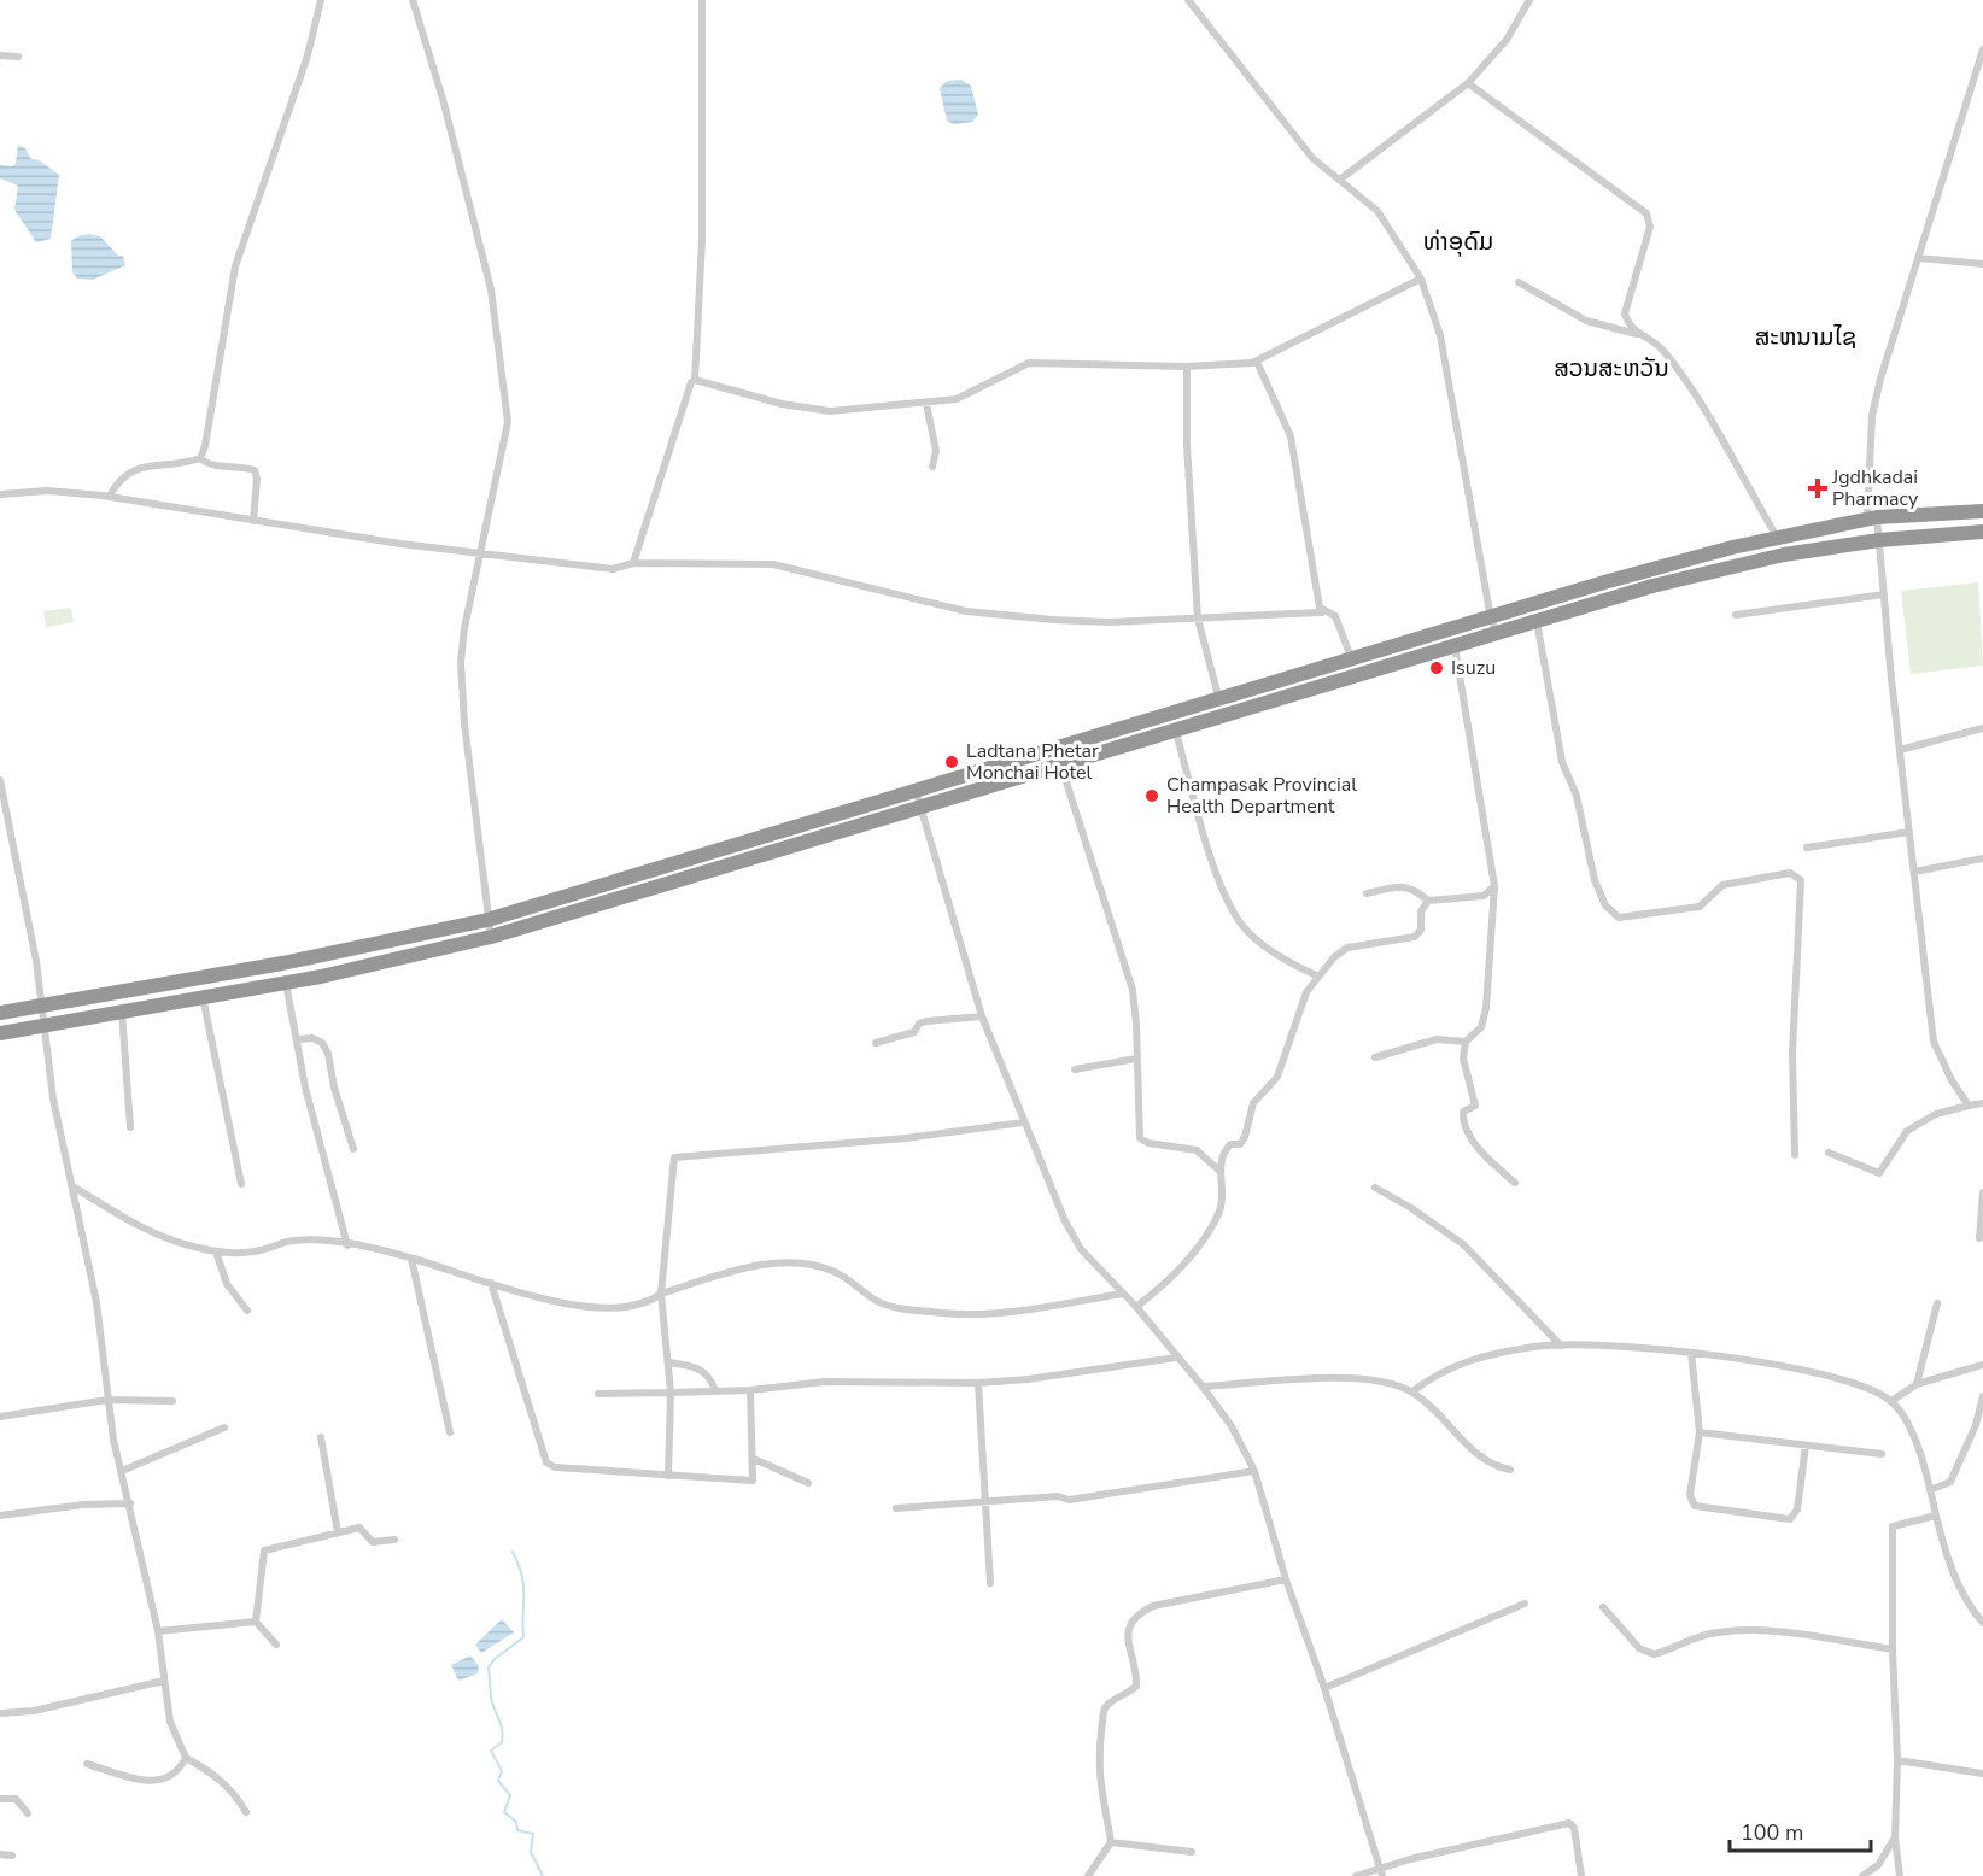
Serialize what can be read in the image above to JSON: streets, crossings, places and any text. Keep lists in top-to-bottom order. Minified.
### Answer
{"districts":["ທ່າອຸດົມ","ສະຫນາມໄຊ","ສວນສະຫວັນ"],"places":{"health":["Jgdhkadai Pharmacy"],"other":["Isuzu","Ladtana Phetar Monchai Hotel","Champasak Provincial Health Department"]},"scale_bar":"100 m"}
